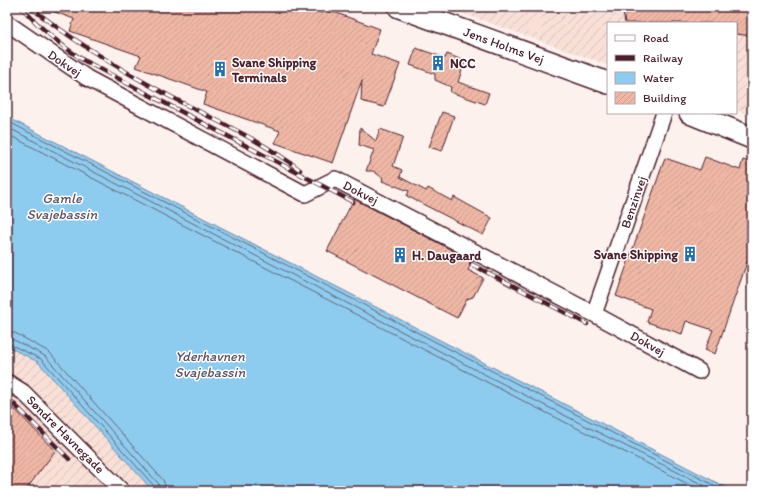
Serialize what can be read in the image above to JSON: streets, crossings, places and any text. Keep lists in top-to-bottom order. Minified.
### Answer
{"streets":{"main road":["Jens Holms Vej"],"street":["Dokvej","Benzinvej","Søndre Havnegade"]},"crossings":[["Dokvej","Benzinvej"]],"water":["Gamle Svajebassin","Yderhavnen Svajebassin"],"places":{"building":["NCC","Svane Shipping Terminals","Svane Shipping","H. Daugaard"]},"legend":["Road","Railway","Water","Building"]}
